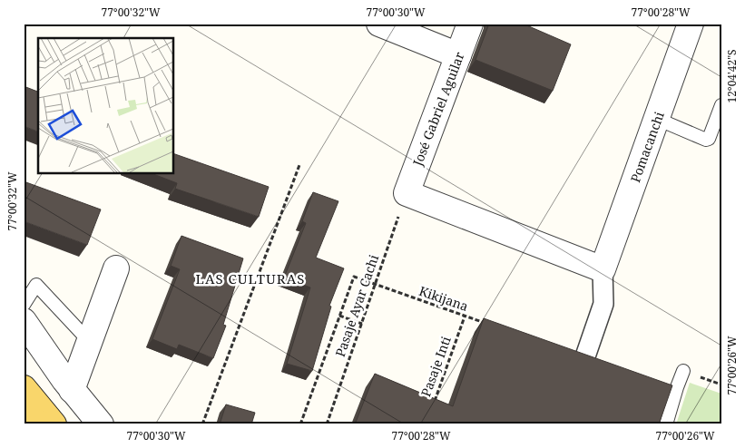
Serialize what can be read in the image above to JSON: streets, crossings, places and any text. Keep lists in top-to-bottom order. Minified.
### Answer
{"streets":{"street":["José Gabriel Aguilar","Pomacanchi"],"path":["Kikijana","Pasaje Ayar Cachi","Pasaje Inti"]},"crossings":[["José Gabriel Aguilar","Pasaje Ayar Cachi"],["Kikijana","Pasaje Ayar Cachi"],["Kikijana","Pasaje Inti"]],"districts":["LAS CULTURAS"],"coordinates":["77°00'32\"W","77°00'30\"W","77°00'28\"W","12°04'42\"S","77°00'26\"W"]}
